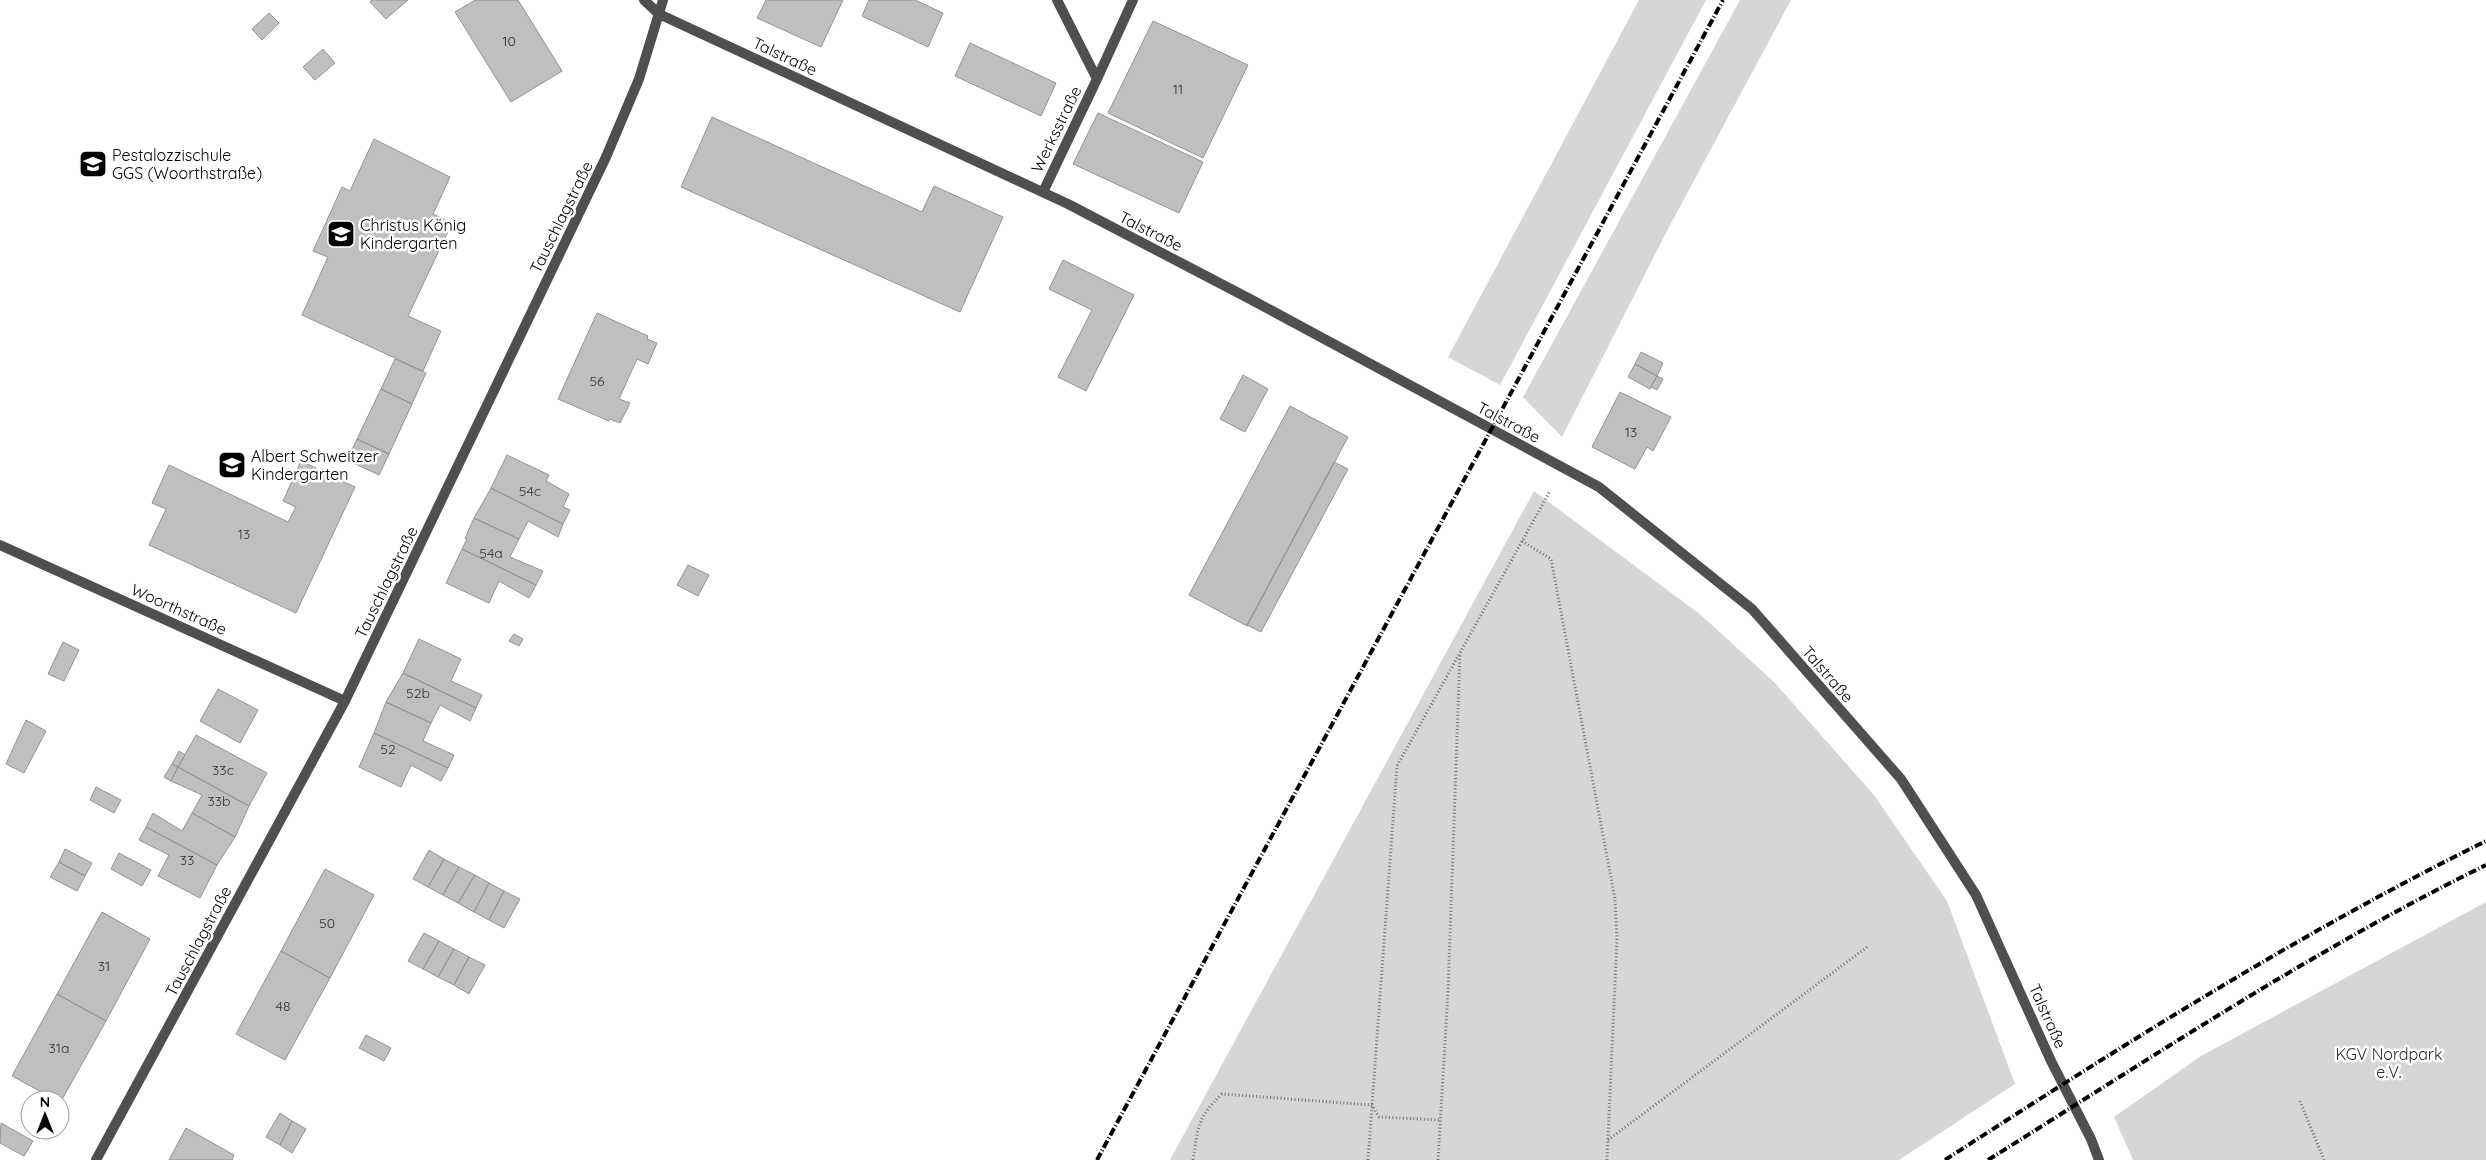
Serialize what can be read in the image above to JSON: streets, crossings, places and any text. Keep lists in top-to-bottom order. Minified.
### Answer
{"streets":{"street":["Talstraße","Werksstraße","Tauschlagstraße","Woorthstraße"]},"crossings":[["Talstraße","Werksstraße"],["Talstraße","Tauschlagstraße"],["Tauschlagstraße","Woorthstraße"]],"parks":["KGV Nordpark e.V."],"places":{"school or university":["Pestalozzischule GGS (Woorthstraße)","Christus König Kindergarten","Albert Schweitzer Kindergarten"]},"house_numbers":["10","11","56","13","54c","13","54a","52b","52","33c","33b","33","50","31","48","31a"],"north":"top"}
